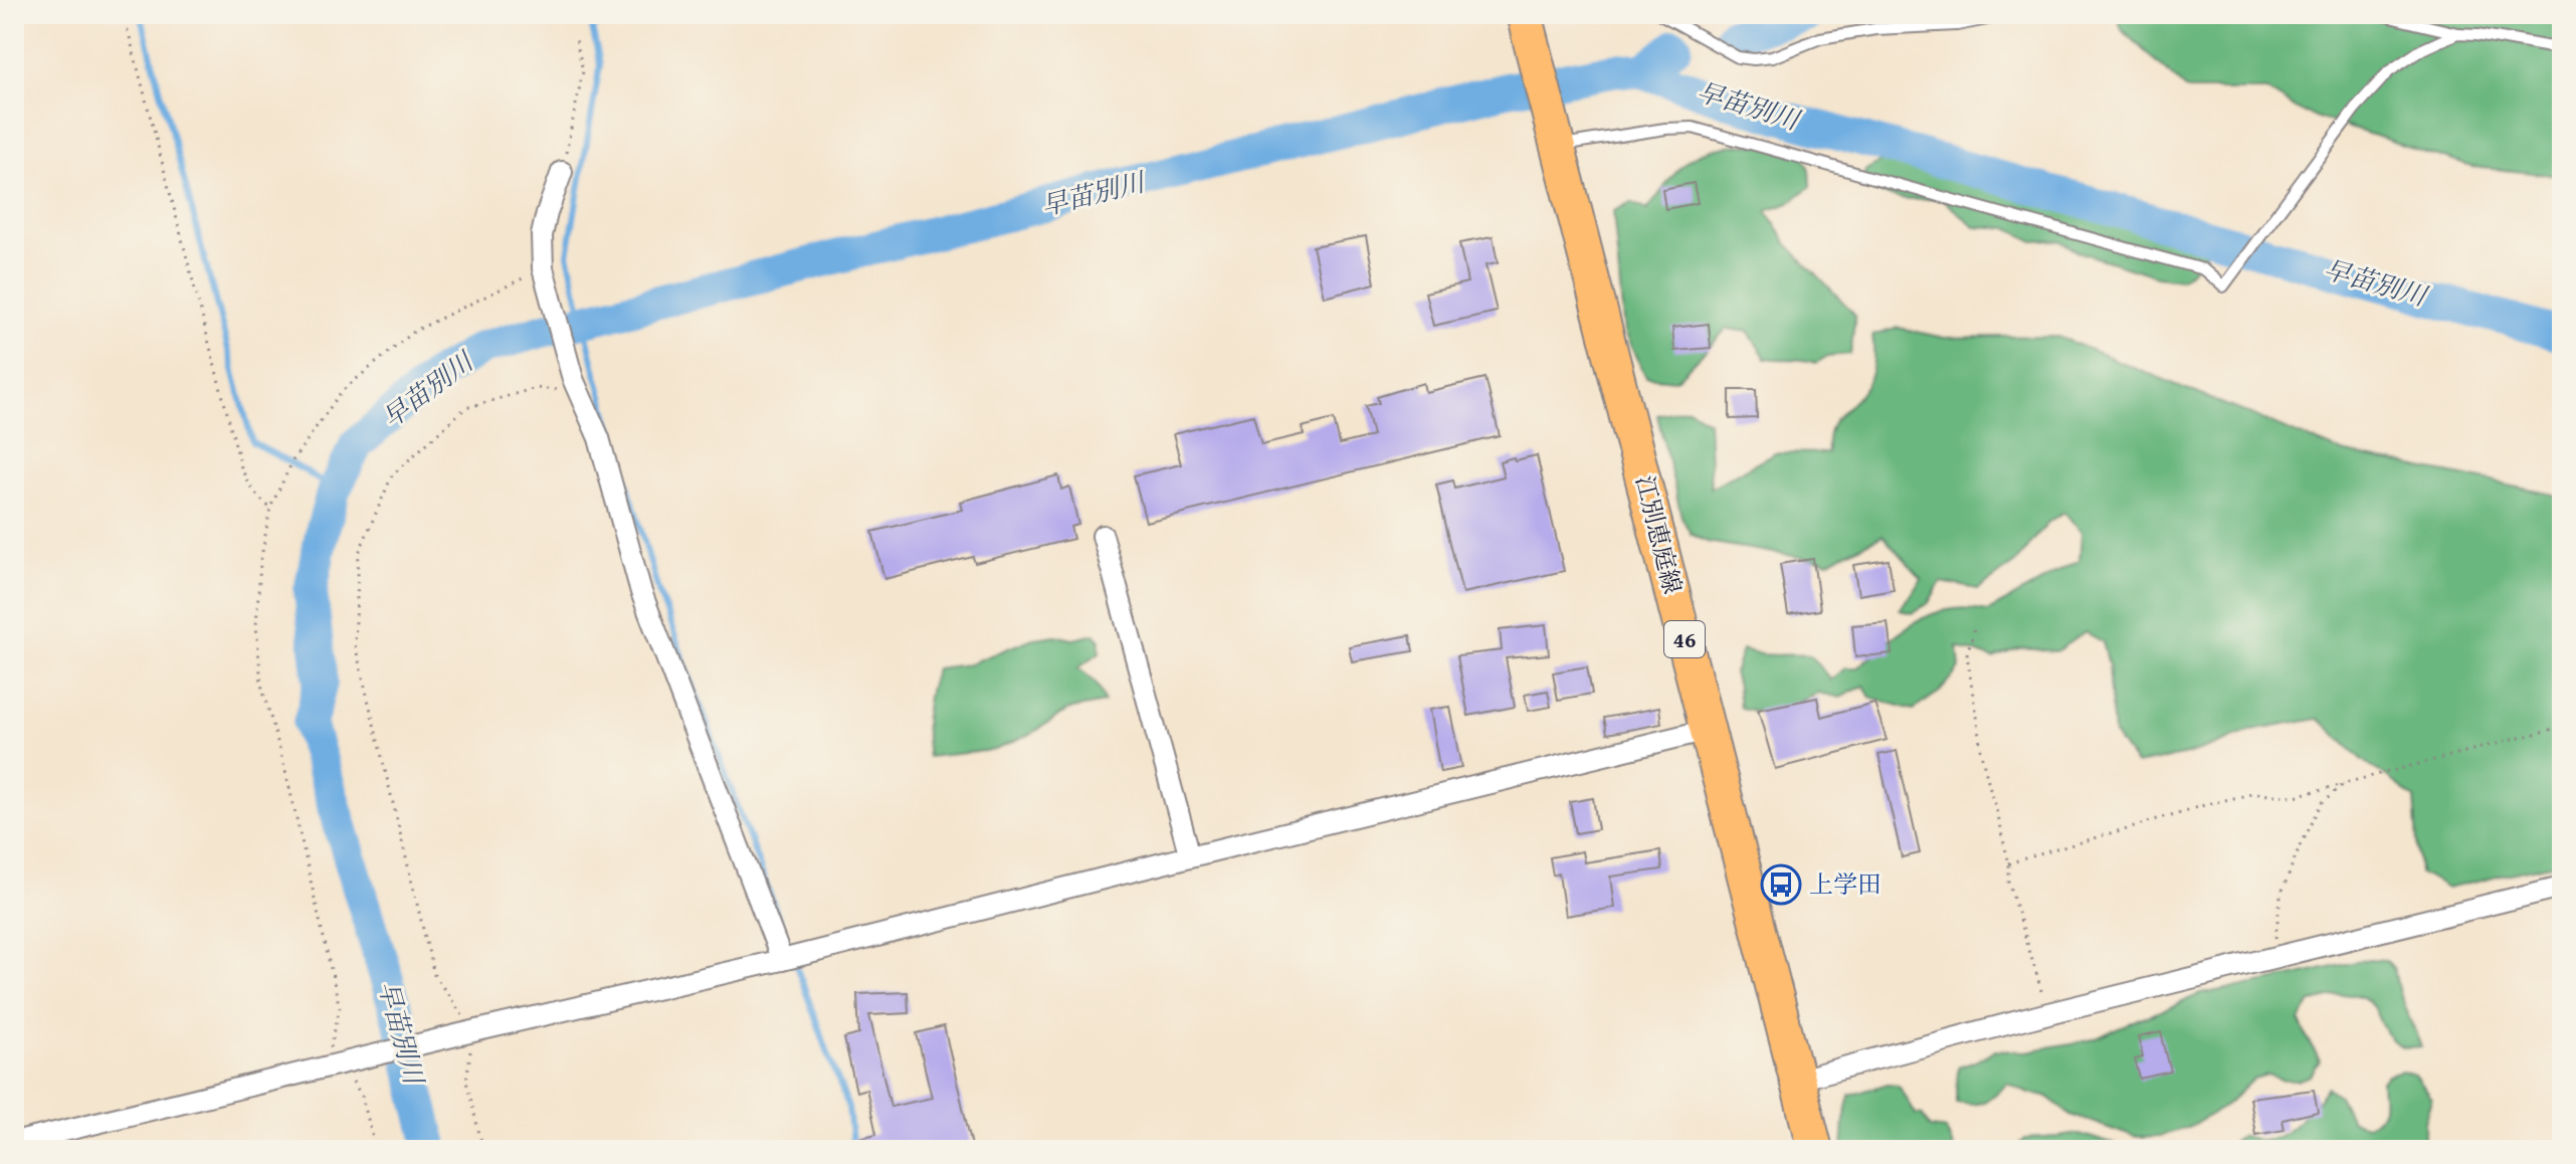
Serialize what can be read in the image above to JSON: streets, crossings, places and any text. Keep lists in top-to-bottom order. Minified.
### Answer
{"streets":{"main road":["江別恵庭線","46"]},"water":["早苗別川"],"places":{"bus stop":["上学田"]}}
